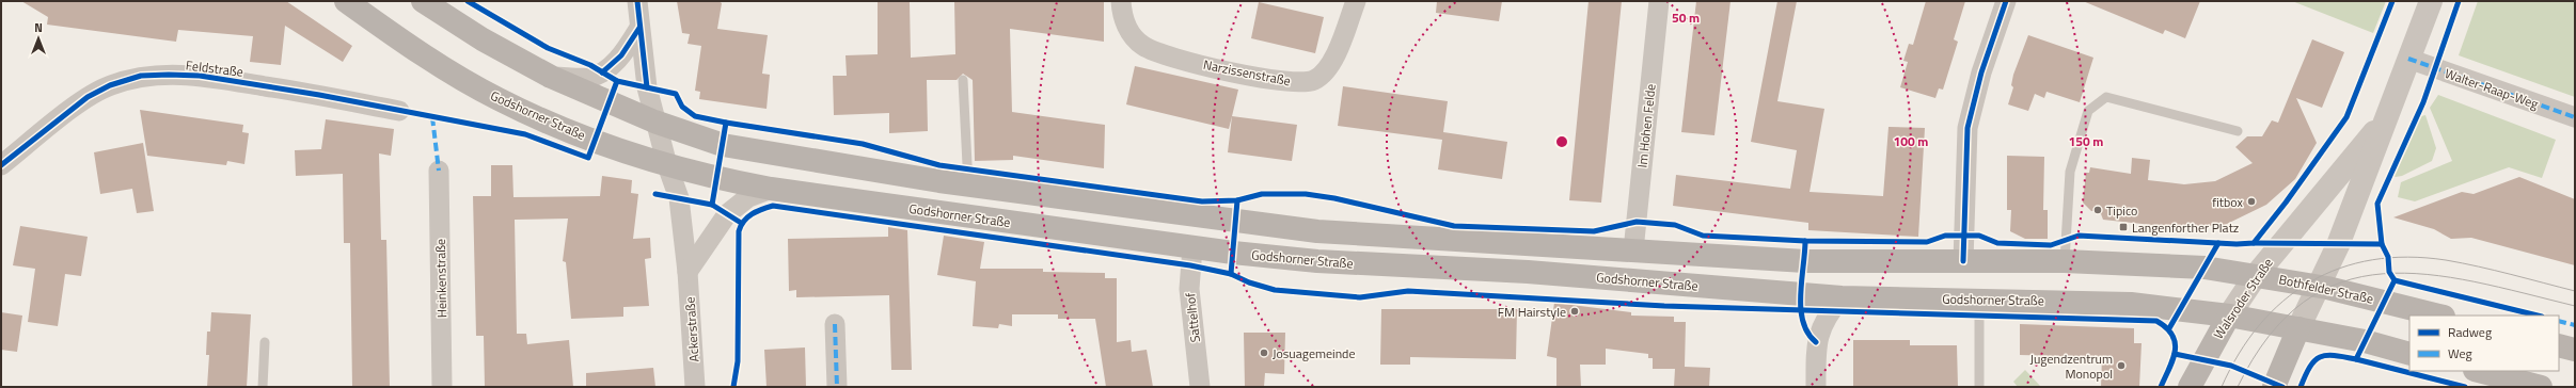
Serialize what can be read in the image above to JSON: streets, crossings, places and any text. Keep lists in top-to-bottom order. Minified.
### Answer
{"streets":{"main road":["Godshorner Straße","Bothfelder Straße","Walsroder Straße"],"street":["Feldstraße","Narzissenstraße","Walter-Raap-Weg","Im Hohen Felde","Heinkenstraße","Sattelhof","Ackerstraße"]},"crossings":[["Walter-Raap-Weg","Walsroder Straße"],["Godshorner Straße","Walsroder Straße"],["Godshorner Straße","Sattelhof"],["Godshorner Straße","Ackerstraße"],["Bothfelder Straße","Walsroder Straße"]],"places":{"other":["fitbox","Tipico","FM Hairstyle","Josuagemeinde","Jugendzentrum Monopol"],"transit":["Langenforther Platz"]},"legend":["Radweg","Weg"],"north":"top","rings":["50 m","100 m","150 m"]}
